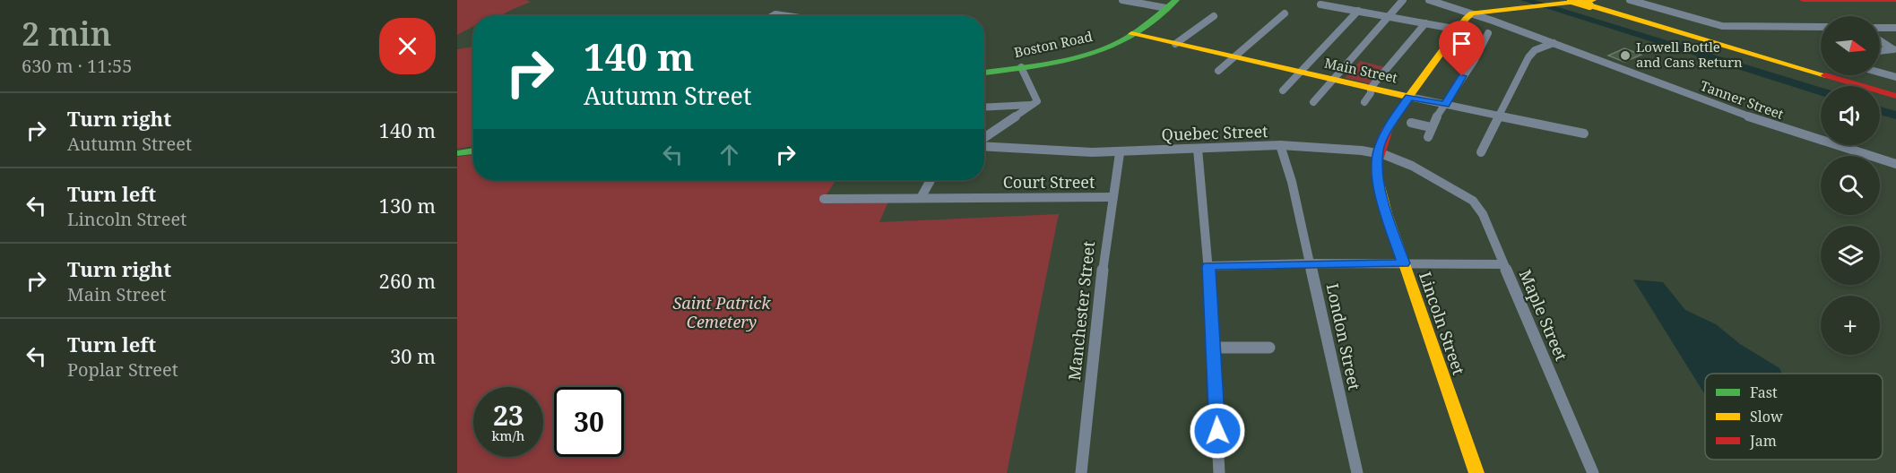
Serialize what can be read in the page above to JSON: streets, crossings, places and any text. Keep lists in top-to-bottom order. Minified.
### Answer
{"streets":{"main road":["Boston Road","Main Street","Lincoln Street"],"street":["Tanner Street","Quebec Street","Court Street","Manchester Street","Maple Street","London Street"]},"crossings":[["Boston Road","Main Street"],["Main Street","Lincoln Street"],["Tanner Street","Lincoln Street"],["Quebec Street","Manchester Street"],["Quebec Street","Maple Street"],["Quebec Street","London Street"],["Court Street","Manchester Street"]],"parks":["Saint Patrick Cemetery"],"places":["Lowell Bottle and Cans Return"],"legend":["Fast","Slow","Jam"],"north":"right","page":{"heading":["2 min","630 m · 11:55"],"map_buttons":"+","turn":["140 m","Autumn Street"],"list":[{"name":"Turn right","note":"Autumn Street","value":"140 m"},{"name":"Turn left","note":"Lincoln Street","value":"130 m"},{"name":"Turn right","note":"Main Street","value":"260 m"},{"name":"Turn left","note":"Poplar Street","value":"30 m"}],"speed":"23 km/h","limit":"30"}}
